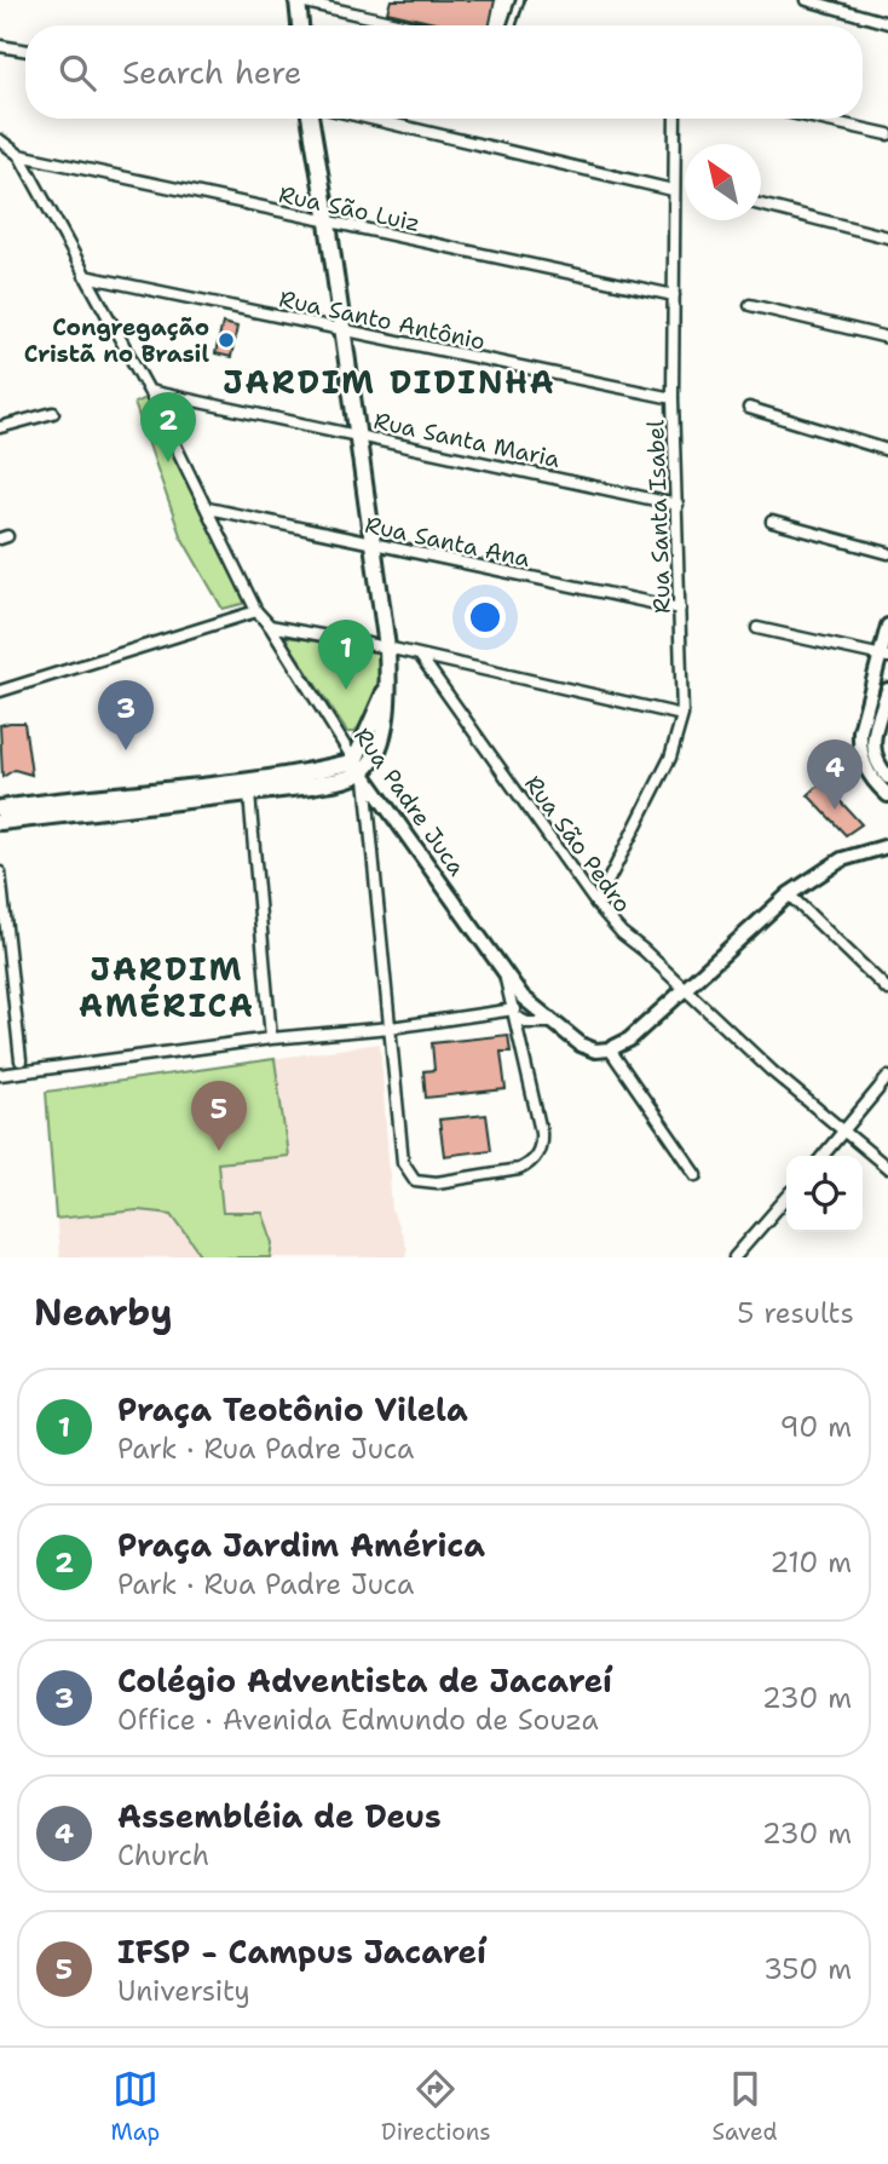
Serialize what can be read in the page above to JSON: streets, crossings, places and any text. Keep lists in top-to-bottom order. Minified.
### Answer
{"streets":{"street":["Rua São Luiz","Rua Santo Antônio","Rua Santa Maria","Rua Santa Isabel","Rua Santa Ana","Rua Padre Juca","Rua São Pedro"]},"crossings":[["Rua São Luiz","Rua Santa Isabel"],["Rua São Luiz","Rua Padre Juca"],["Rua Santo Antônio","Rua Santa Isabel"],["Rua Santo Antônio","Rua Padre Juca"],["Rua Santa Maria","Rua Santa Isabel"],["Rua Santa Maria","Rua Padre Juca"],["Rua Santa Isabel","Rua Santa Ana"],["Rua Santa Isabel","Rua São Pedro"],["Rua Santa Ana","Rua Padre Juca"]],"districts":["JARDIM DIDINHA","JARDIM AMÉRICA"],"places":["Congregação Cristã no Brasil"],"north":"top left","page":{"search":"Search here","pins":["2","1","3","4","5"],"heading":["Nearby","5 results"],"list":[{"mark":"1","name":"Praça Teotônio Vilela","note":"Park · Rua Padre Juca","value":"90 m"},{"mark":"2","name":"Praça Jardim América","note":"Park · Rua Padre Juca","value":"210 m"},{"mark":"3","name":"Colégio Adventista de Jacareí","note":"Office · Avenida Edmundo de Souza","value":"230 m"},{"mark":"4","name":"Assembléia de Deus","note":"Church","value":"230 m"},{"mark":"5","name":"IFSP - Campus Jacareí","note":"University","value":"350 m"}],"nav":["Map","Directions","Saved"]}}
